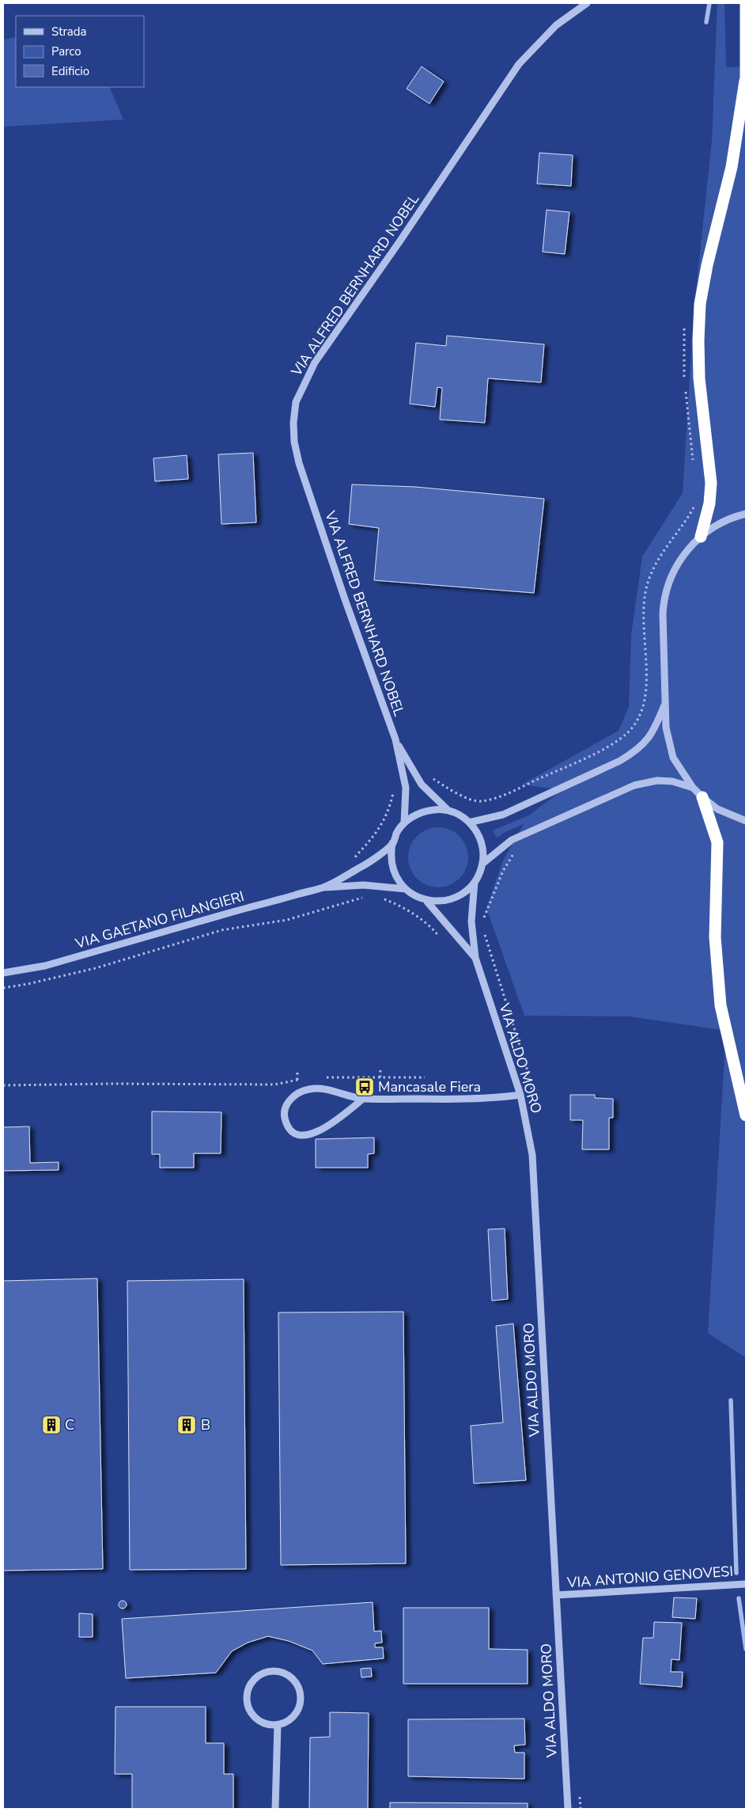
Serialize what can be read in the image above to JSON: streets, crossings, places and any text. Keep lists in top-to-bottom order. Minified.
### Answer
{"streets":{"street":["VIA ALFRED BERNHARD NOBEL","VIA GAETANO FILANGIERI","VIA ALDO MORO","VIA ANTONIO GENOVESI"]},"crossings":[["VIA ALFRED BERNHARD NOBEL","VIA GAETANO FILANGIERI"],["VIA ALFRED BERNHARD NOBEL","VIA ALDO MORO"],["VIA GAETANO FILANGIERI","VIA ALDO MORO"],["VIA ALDO MORO","VIA ANTONIO GENOVESI"]],"places":{"bus stop":["Mancasale Fiera"],"building":["C","B"]},"legend":["Strada","Parco","Edificio"]}
